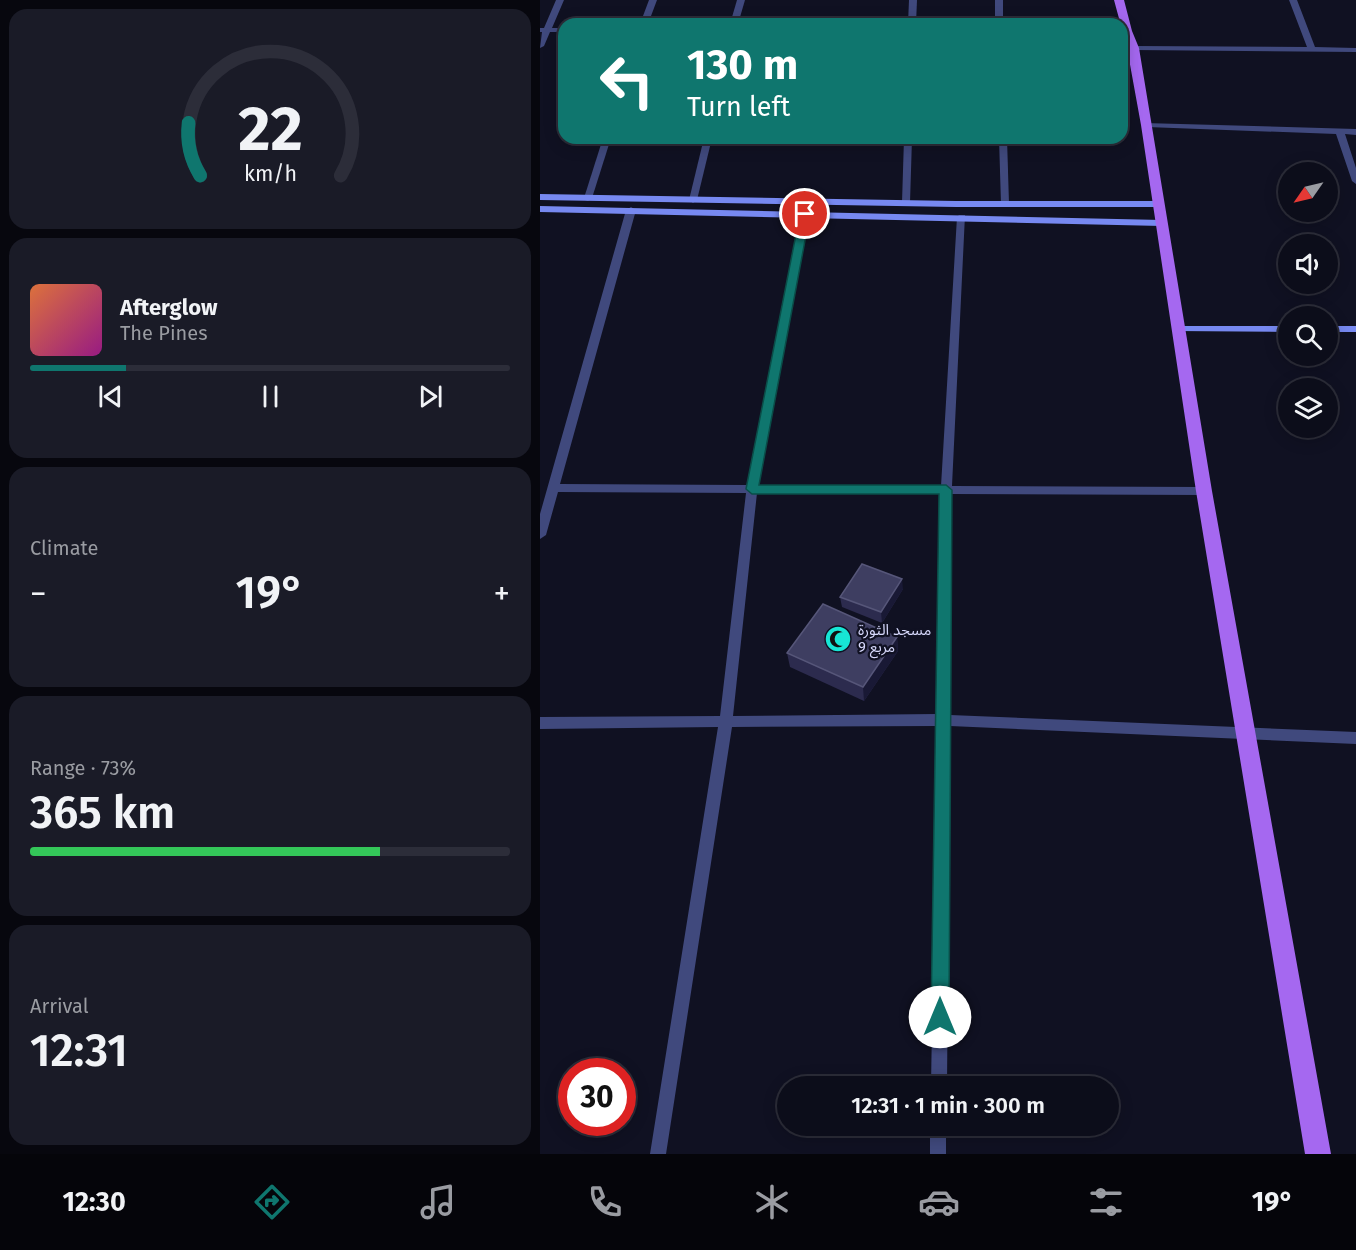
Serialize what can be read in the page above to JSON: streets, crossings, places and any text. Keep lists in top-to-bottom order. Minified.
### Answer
{"places":{"mosque":["مسجد الثورة مربع 9"]},"north":"bottom left","page":{"turn":["130 m","Turn left"],"song":["Afterglow","The Pines"],"tile":["Climate",["Range · 73%","365 km"],["Arrival","12:31"]],"heat":["−","19°","+"],"limit":"30","trip":"12:31 · 1 min · 300 m","tabs":["12:30","19°"],"gauge":["22","km/h"]}}
